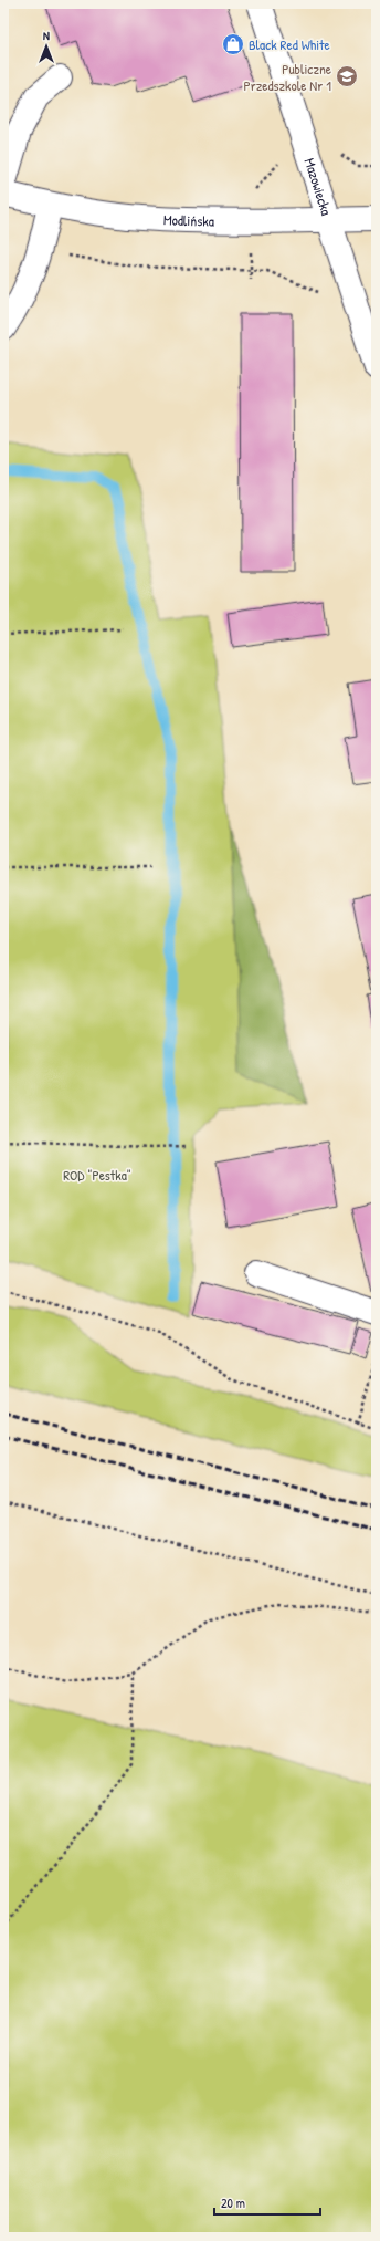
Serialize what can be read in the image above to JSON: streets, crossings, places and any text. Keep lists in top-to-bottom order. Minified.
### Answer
{"streets":{"street":["Mazowiecka","Modlińska"]},"crossings":[["Mazowiecka","Modlińska"]],"parks":["ROD \"Pestka\""],"places":{"shop":["Black Red White"],"school or university":["Publiczne Przedszkole Nr 1"]},"scale_bar":"20 m","north":"top"}
